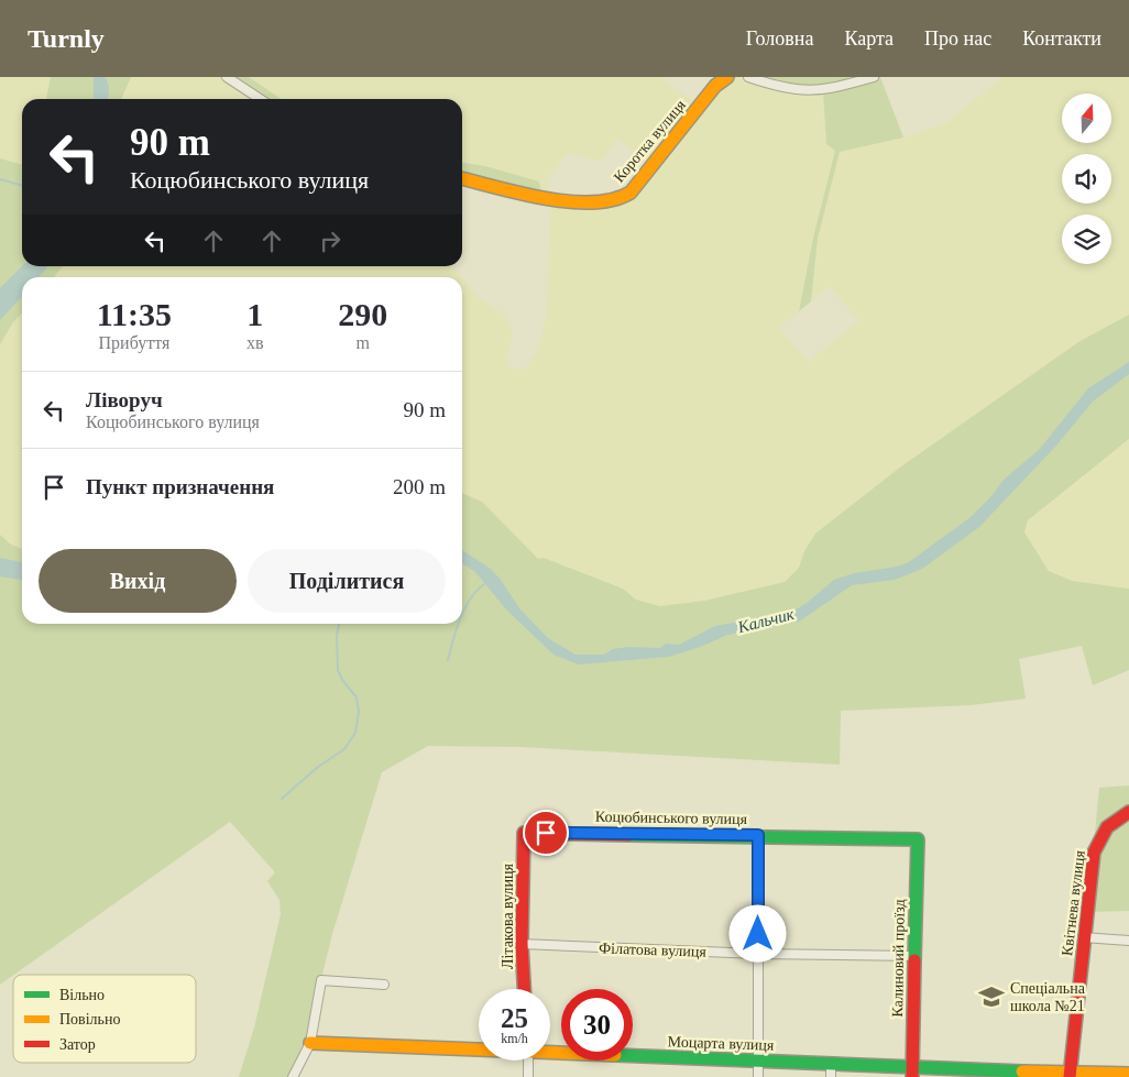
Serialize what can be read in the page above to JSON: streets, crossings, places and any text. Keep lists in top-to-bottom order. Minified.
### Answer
{"streets":{"street":["Коротка вулиця","Коцюбинського вулиця","Квітнева вулиця","Літакова вулиця","Філатова вулиця","Калиновий проїзд","Моцарта вулиця"]},"crossings":[["Коцюбинського вулиця","Літакова вулиця"],["Коцюбинського вулиця","Калиновий проїзд"],["Квітнева вулиця","Моцарта вулиця"],["Літакова вулиця","Філатова вулиця"],["Філатова вулиця","Калиновий проїзд"],["Калиновий проїзд","Моцарта вулиця"]],"water":["Кальчик"],"places":{"school or university":["Спеціальна школа №21"]},"legend":["Вільно","Повільно","Затор"],"north":"top","page":{"header":"Turnly","nav":["Головна","Карта","Про нас","Контакти"],"turn":["90 m","Коцюбинського вулиця"],"eta":["11:35","Прибуття","1","хв","290","m"],"list":[{"name":"Ліворуч","note":"Коцюбинського вулиця","value":"90 m"},{"name":"Пункт призначення","value":"200 m"}],"buttons":["Вихід","Поділитися"],"speed":"25 km/h","limit":"30"}}
